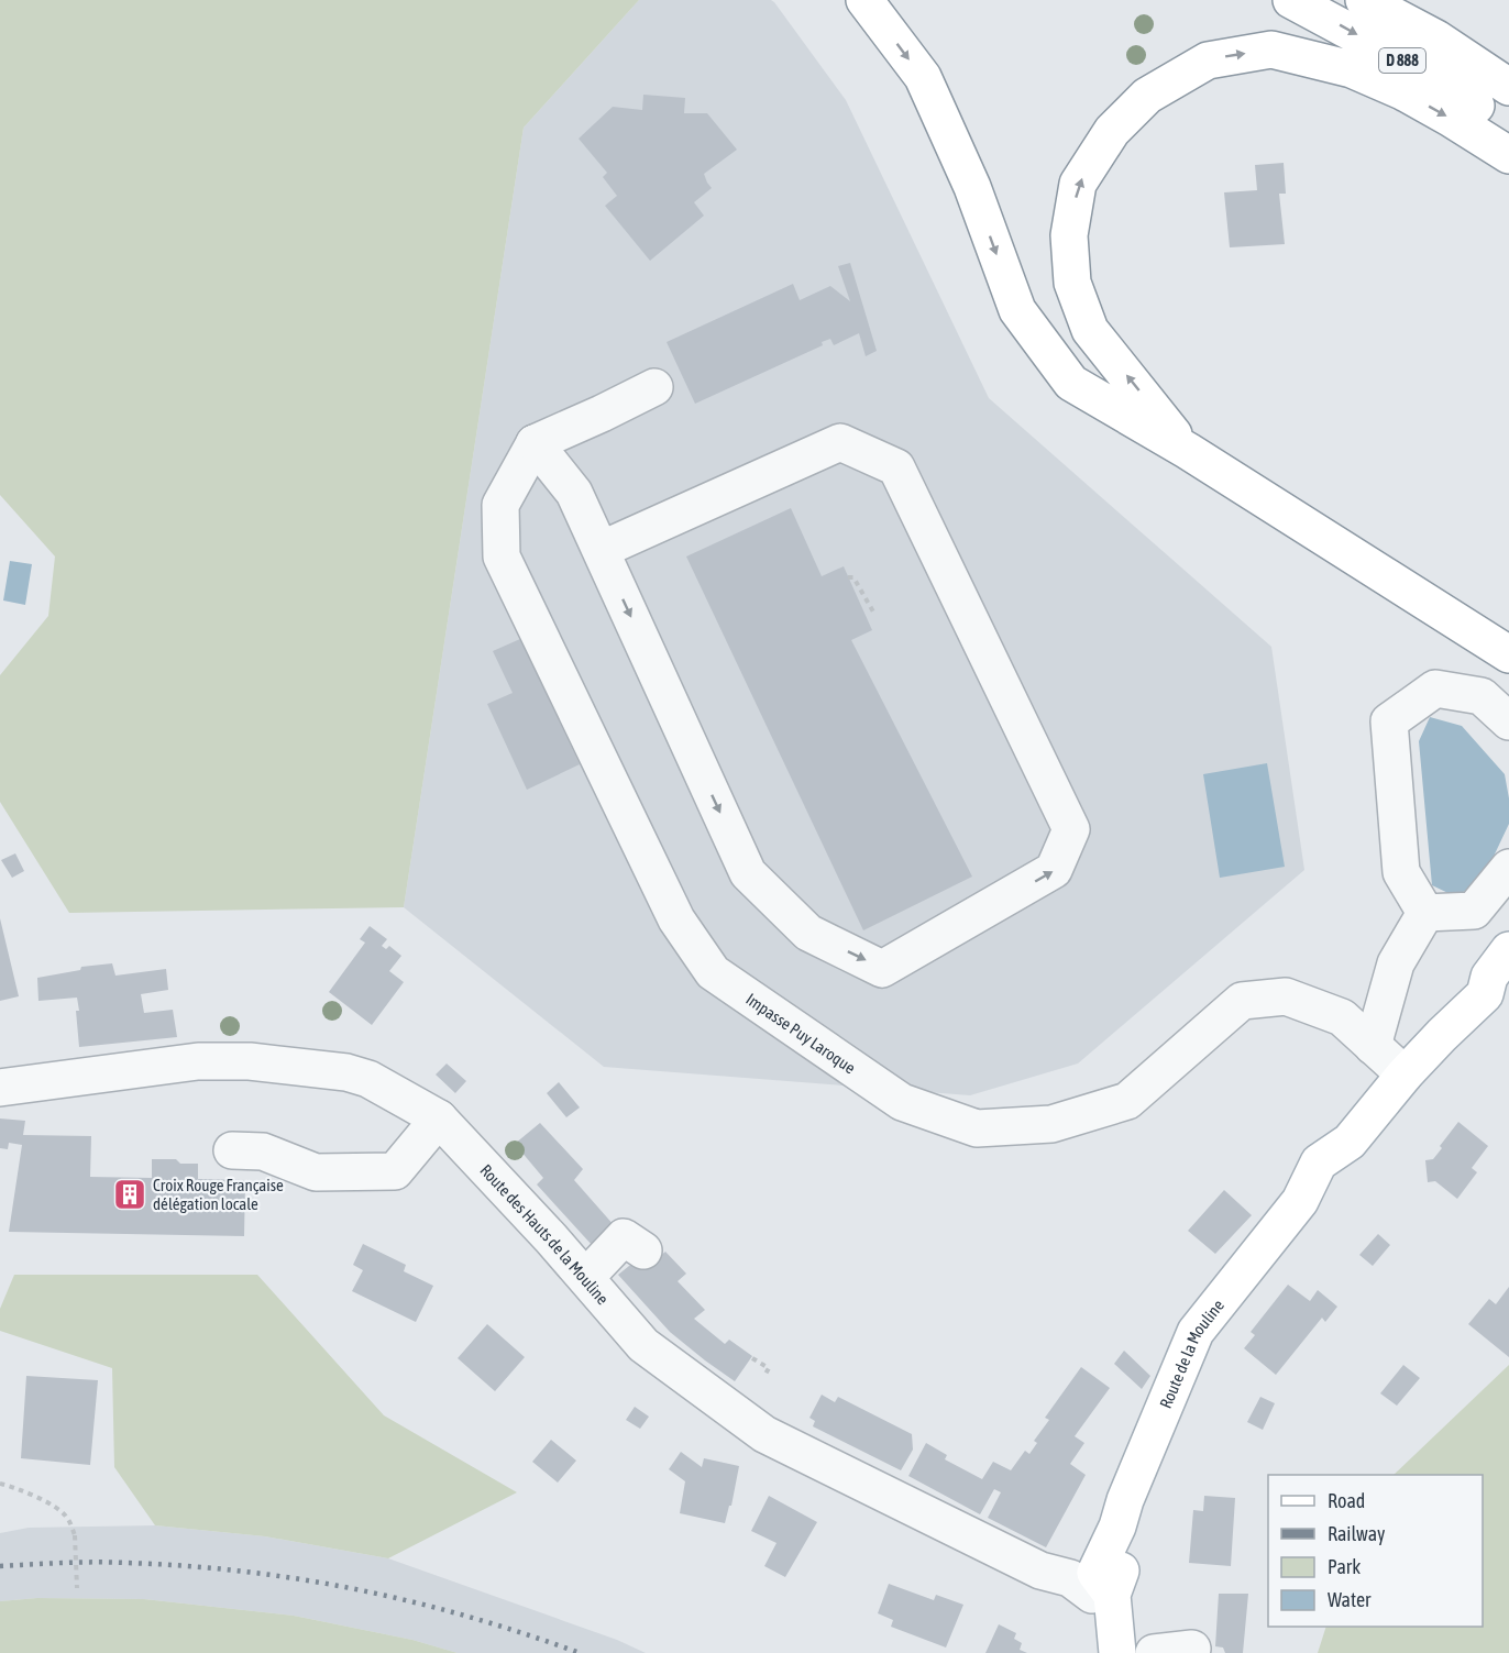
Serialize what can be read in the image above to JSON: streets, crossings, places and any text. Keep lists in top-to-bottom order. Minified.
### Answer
{"streets":{"main road":["D 888","Route de la Mouline"],"street":["Impasse Puy Laroque","Route des Hauts de la Mouline"]},"crossings":[["Impasse Puy Laroque","Route de la Mouline"],["Route des Hauts de la Mouline","Route de la Mouline"]],"places":{"building":["Croix Rouge Française délégation locale"]},"legend":["Road","Railway","Park","Water"]}
